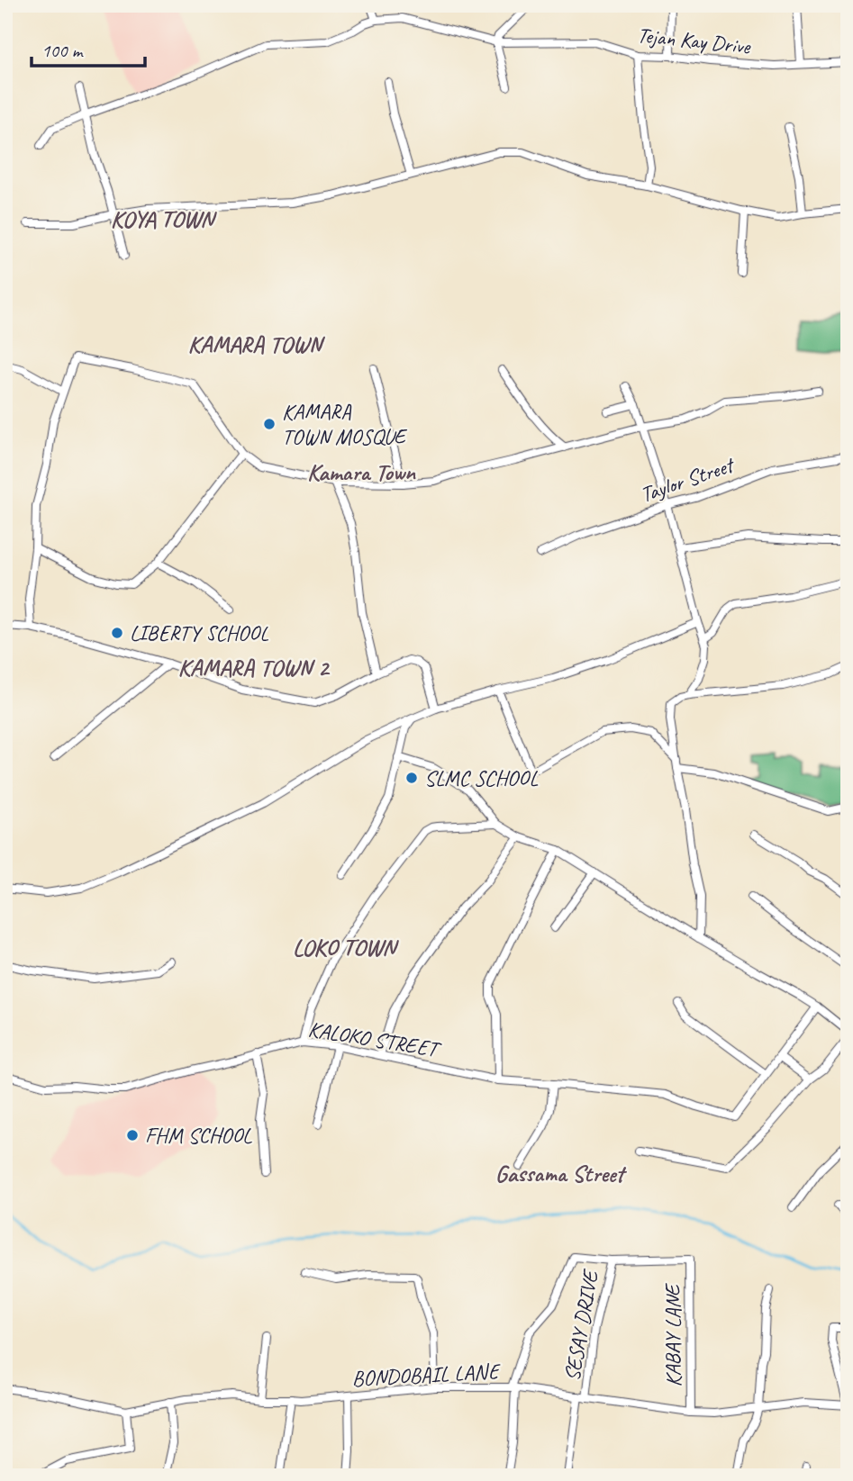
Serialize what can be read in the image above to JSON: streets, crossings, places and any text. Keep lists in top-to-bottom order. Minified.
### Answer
{"streets":{"street":["Tejan Kay Drive","Taylor Street","KALOKO STREET","SESAY DRIVE","KABAY LANE","BONDOBAIL LANE"]},"crossings":[["SESAY DRIVE","KABAY LANE"],["SESAY DRIVE","BONDOBAIL LANE"],["KABAY LANE","BONDOBAIL LANE"]],"districts":["KOYA TOWN","KAMARA TOWN","Kamara Town","KAMARA TOWN 2","LOKO TOWN","Gassama Street"],"places":["KAMARA TOWN MOSQUE","LIBERTY SCHOOL","SLMC SCHOOL","FHM SCHOOL"],"scale_bar":"100 m"}
